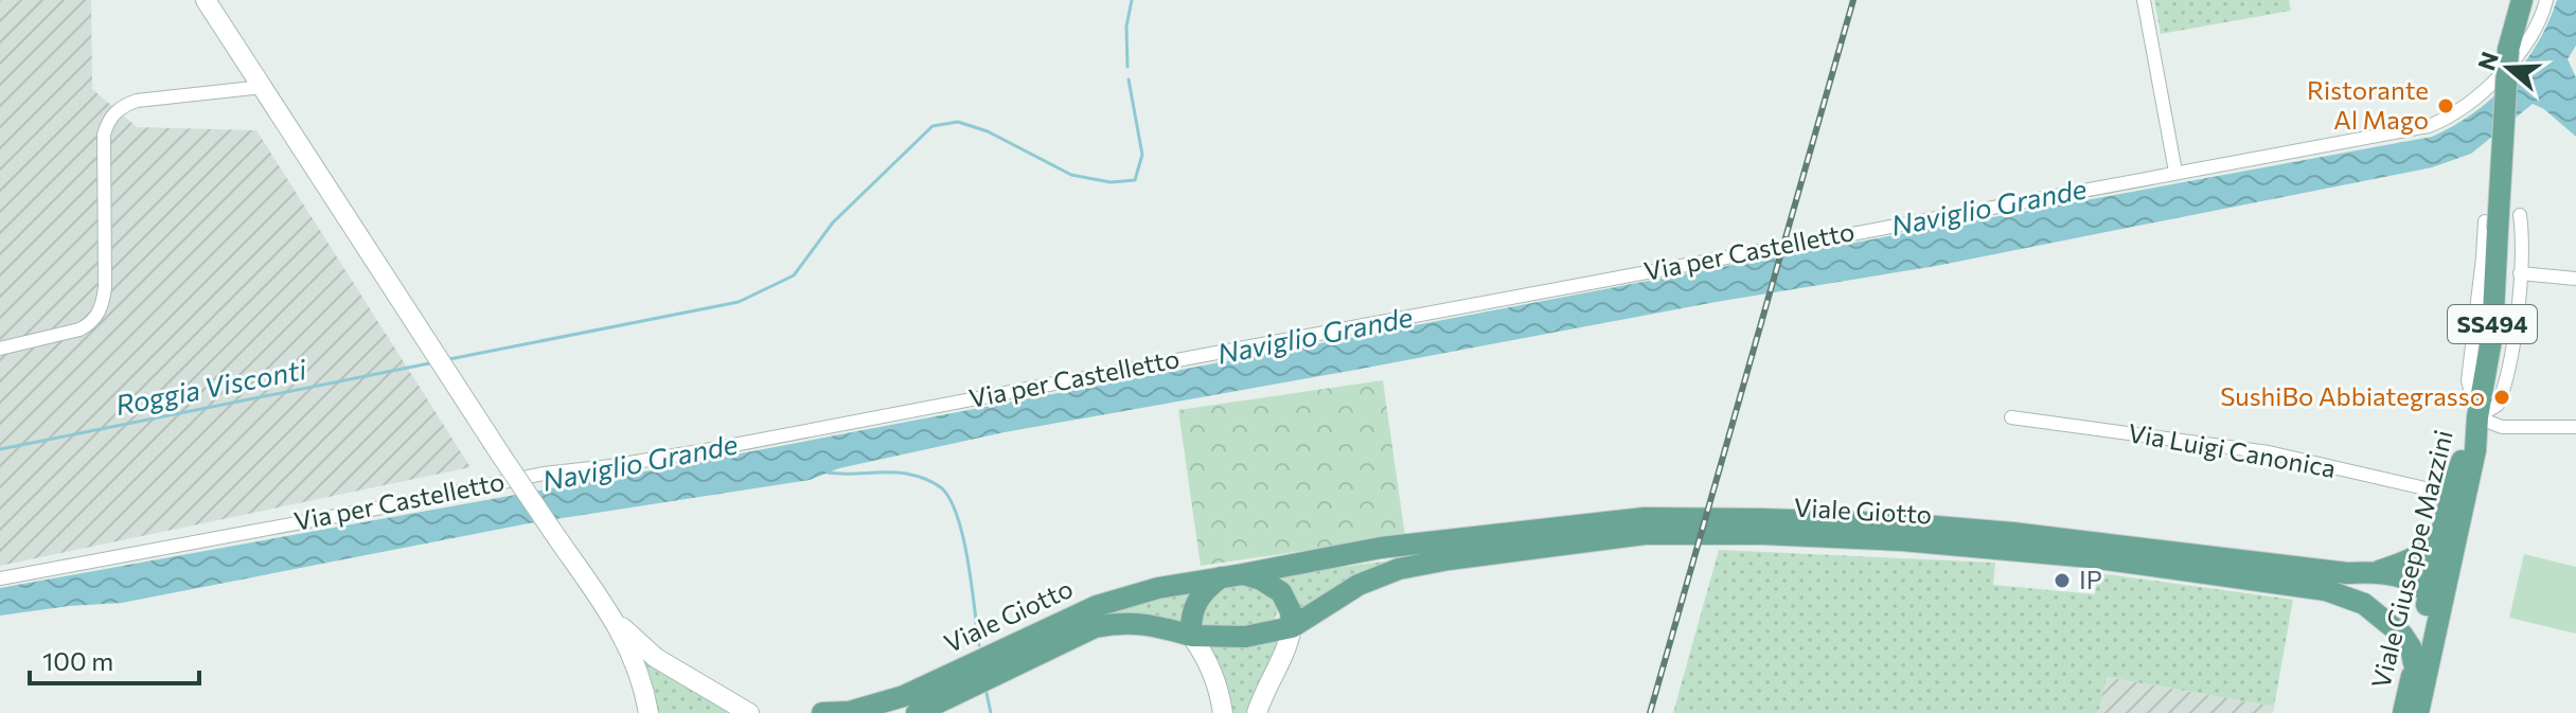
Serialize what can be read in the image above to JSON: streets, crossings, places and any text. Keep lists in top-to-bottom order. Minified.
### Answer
{"streets":{"main road":["SS494","Viale Giotto","Viale Giuseppe Mazzini"],"street":["Via per Castelletto","Via Luigi Canonica"]},"crossings":[["SS494","Viale Giuseppe Mazzini"],["Via Luigi Canonica","Viale Giuseppe Mazzini"],["Viale Giotto","Viale Giuseppe Mazzini"]],"water":["Naviglio Grande","Roggia Visconti"],"places":["Ristorante Al Mago","SushiBo Abbiategrasso","IP"],"scale_bar":"100 m","north":"left"}
